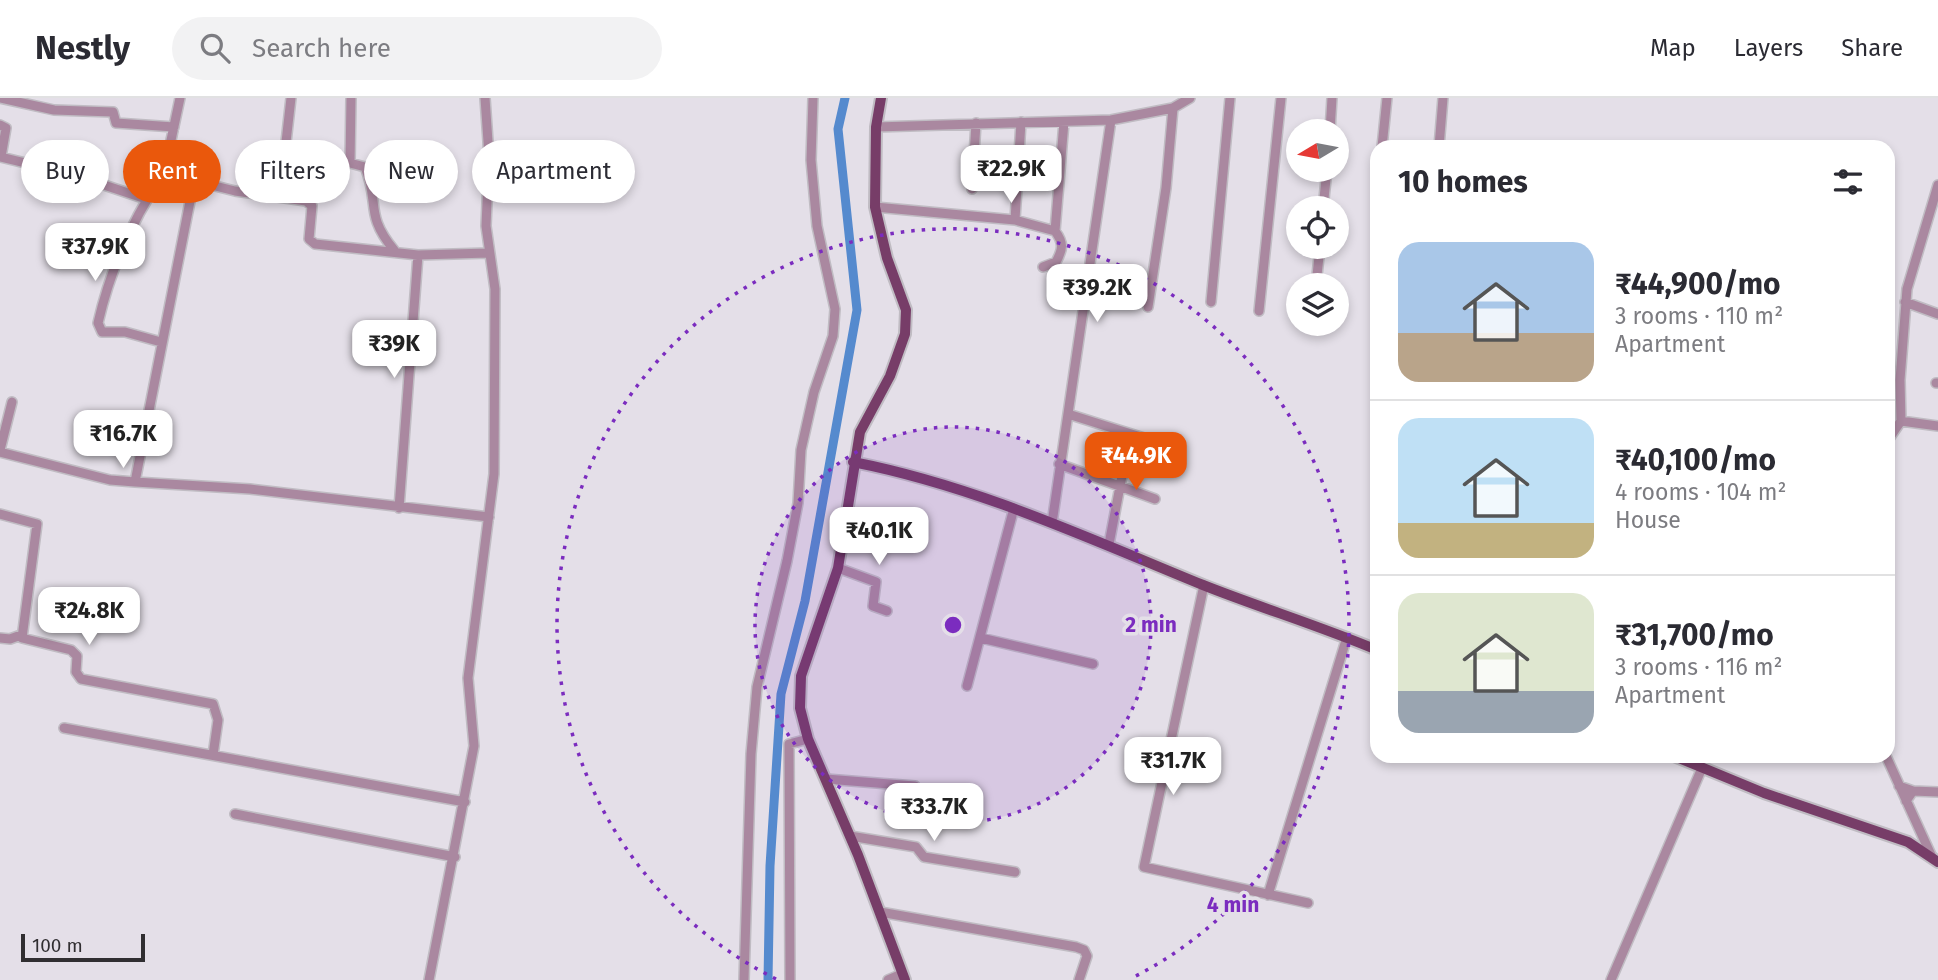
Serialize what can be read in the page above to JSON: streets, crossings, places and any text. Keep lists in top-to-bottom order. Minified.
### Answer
{"scale_bar":"100 m","north":"left","page":{"header":"Nestly","search":"Search here","nav":["Map","Layers","Share"],"chip":["Buy","Rent","Filters","New","Apartment"],"heading":"10 homes","price":["₹22.9K","₹37.9K","₹39.2K","₹39K","₹16.7K","₹44.9K","₹40.1K","₹24.8K","₹31.7K","₹33.7K"],"list":[{"name":"₹44,900/mo","note":"3 rooms · 110 m² · Apartment"},{"name":"₹40,100/mo","note":"4 rooms · 104 m² · House"},{"name":"₹31,700/mo","note":"3 rooms · 116 m² · Apartment"}],"scale":"100 m"},"rings":["2 min","4 min"]}
